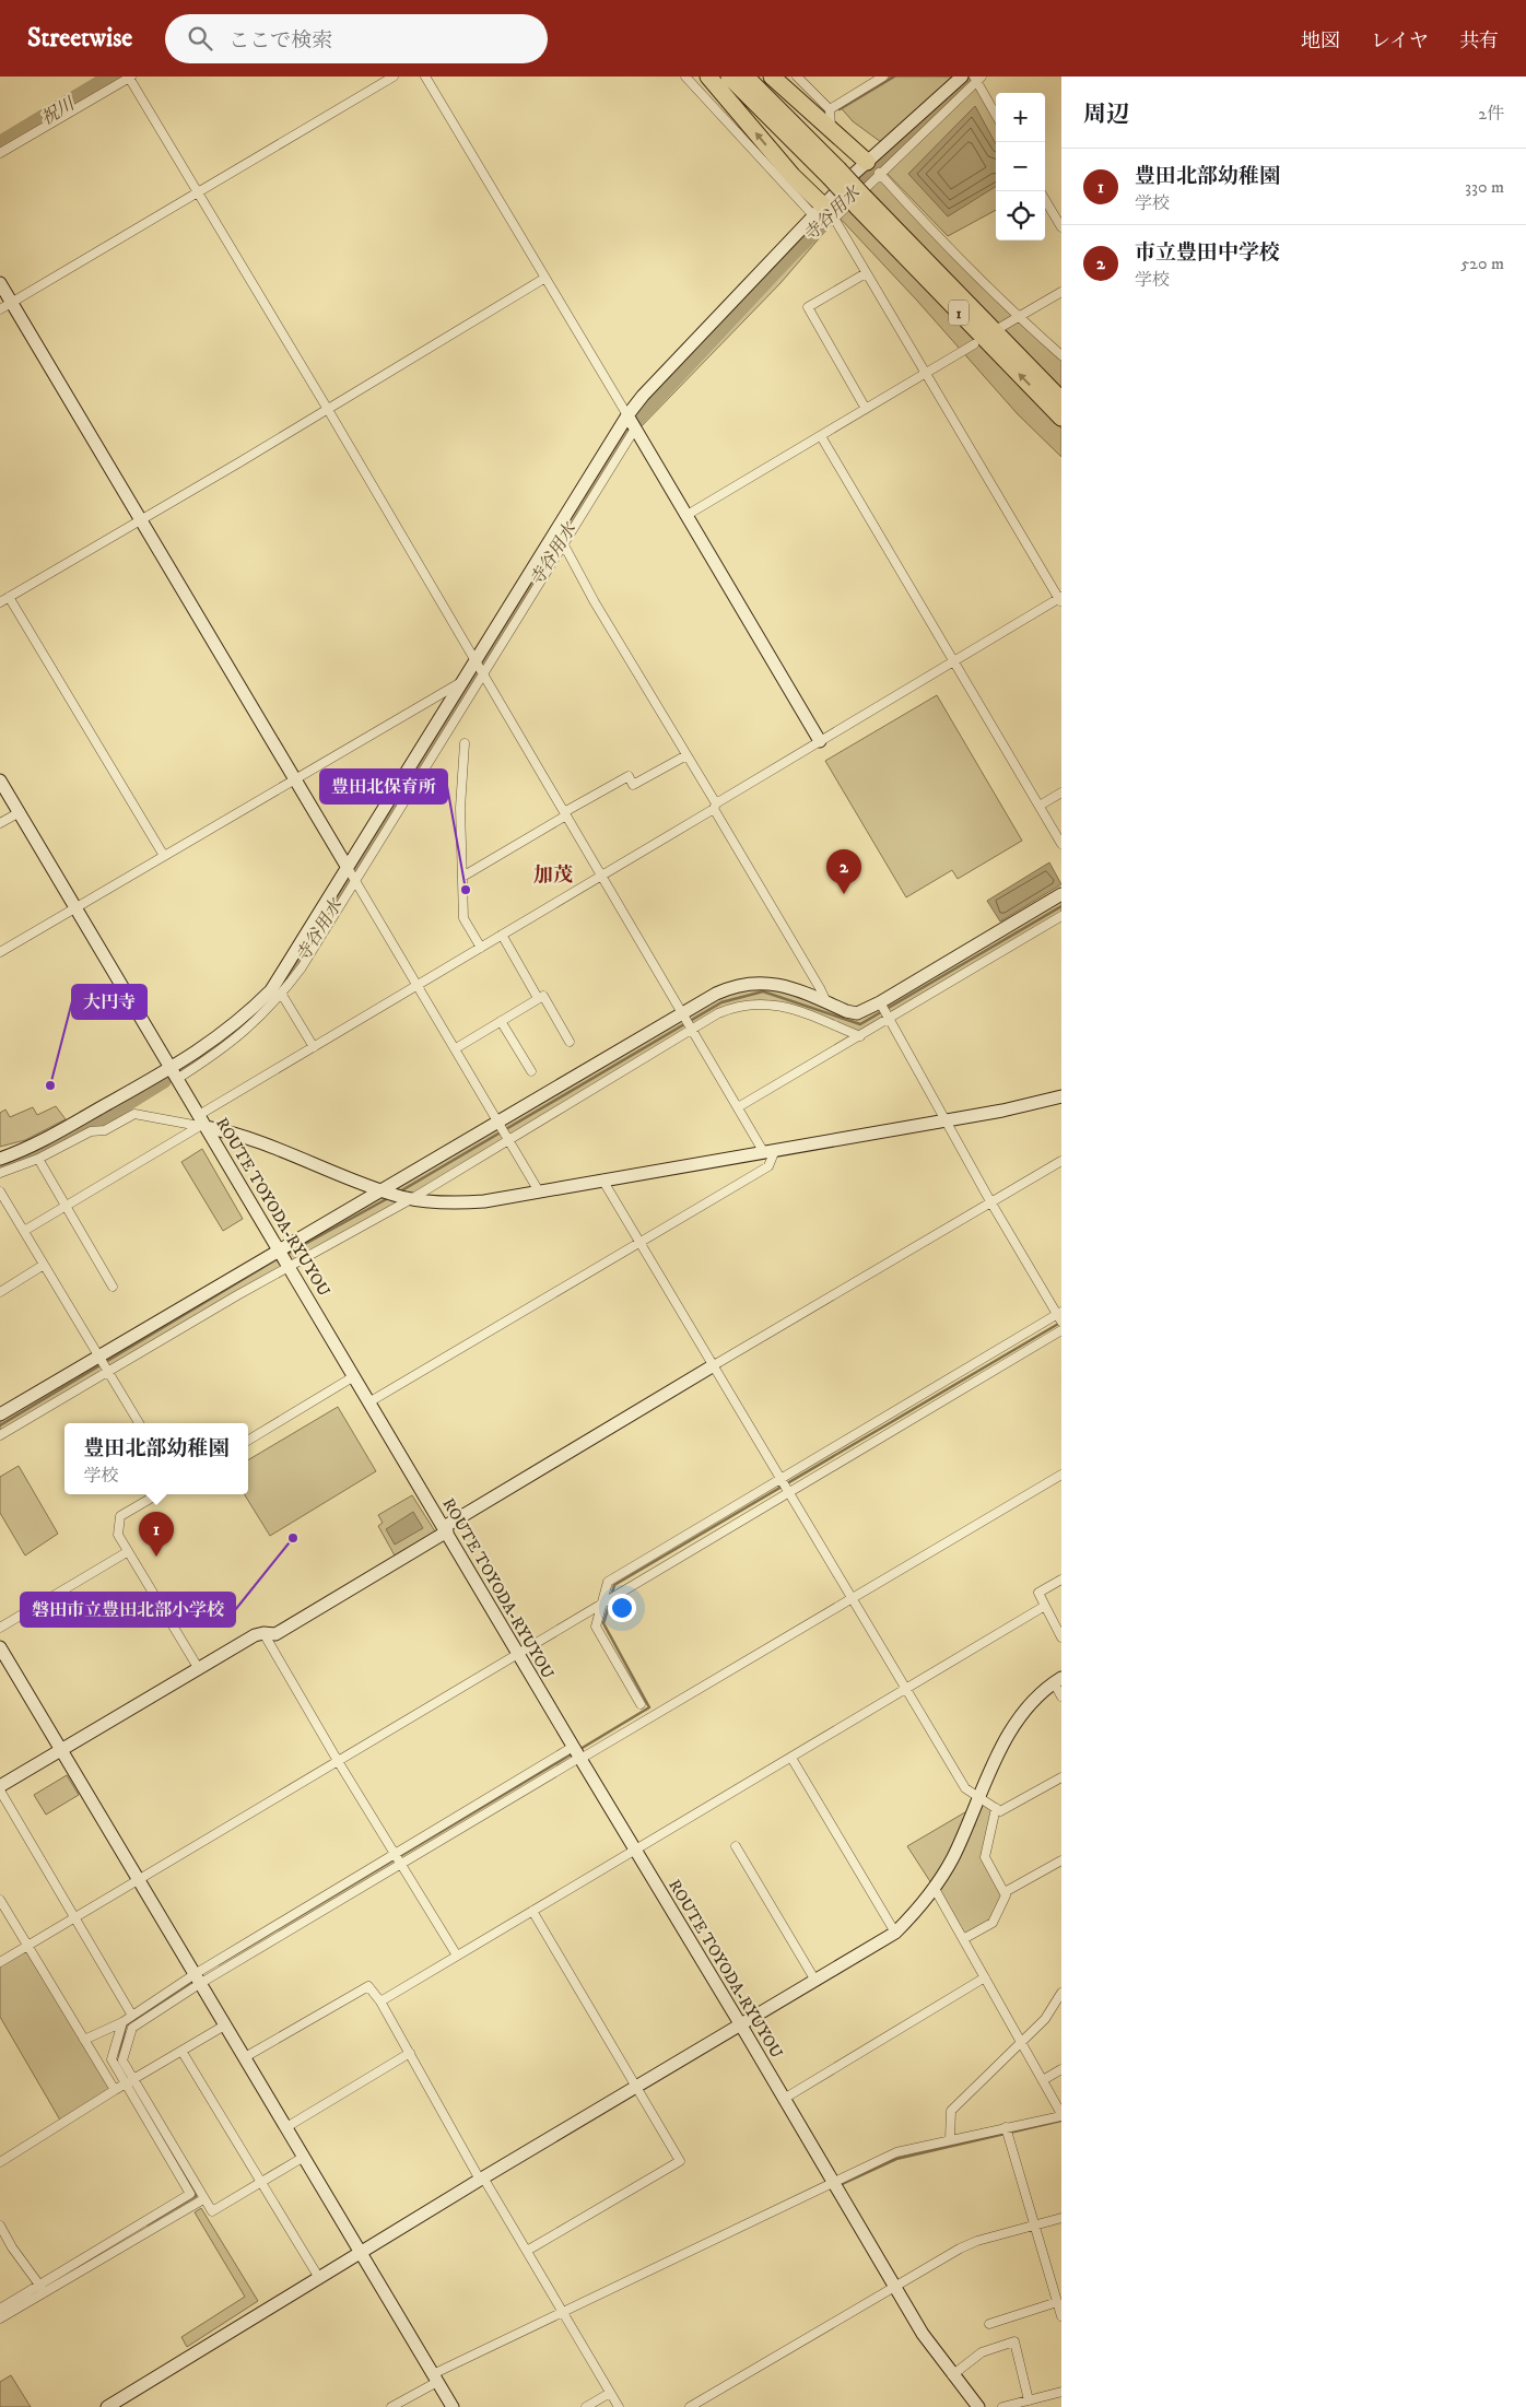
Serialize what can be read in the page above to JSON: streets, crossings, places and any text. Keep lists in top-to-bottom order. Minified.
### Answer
{"streets":{"highway":["1"],"street":["ROUTE TOYODA-RYUYOU"]},"districts":["加茂"],"water":["祝川","寺谷用水"],"places":["豊田北保育所","大円寺","磐田市立豊田北部小学校"],"page":{"header":"Streetwise","search":"ここで検索","nav":["地図","レイヤ","共有"],"heading":["周辺","2件"],"map_buttons":["+","−"],"list":[{"mark":"1","name":"豊田北部幼稚園","note":"学校","value":"330 m"},{"mark":"2","name":"市立豊田中学校","note":"学校","value":"520 m"}],"pins":["2","1"],"popup":["豊田北部幼稚園","学校"]}}
